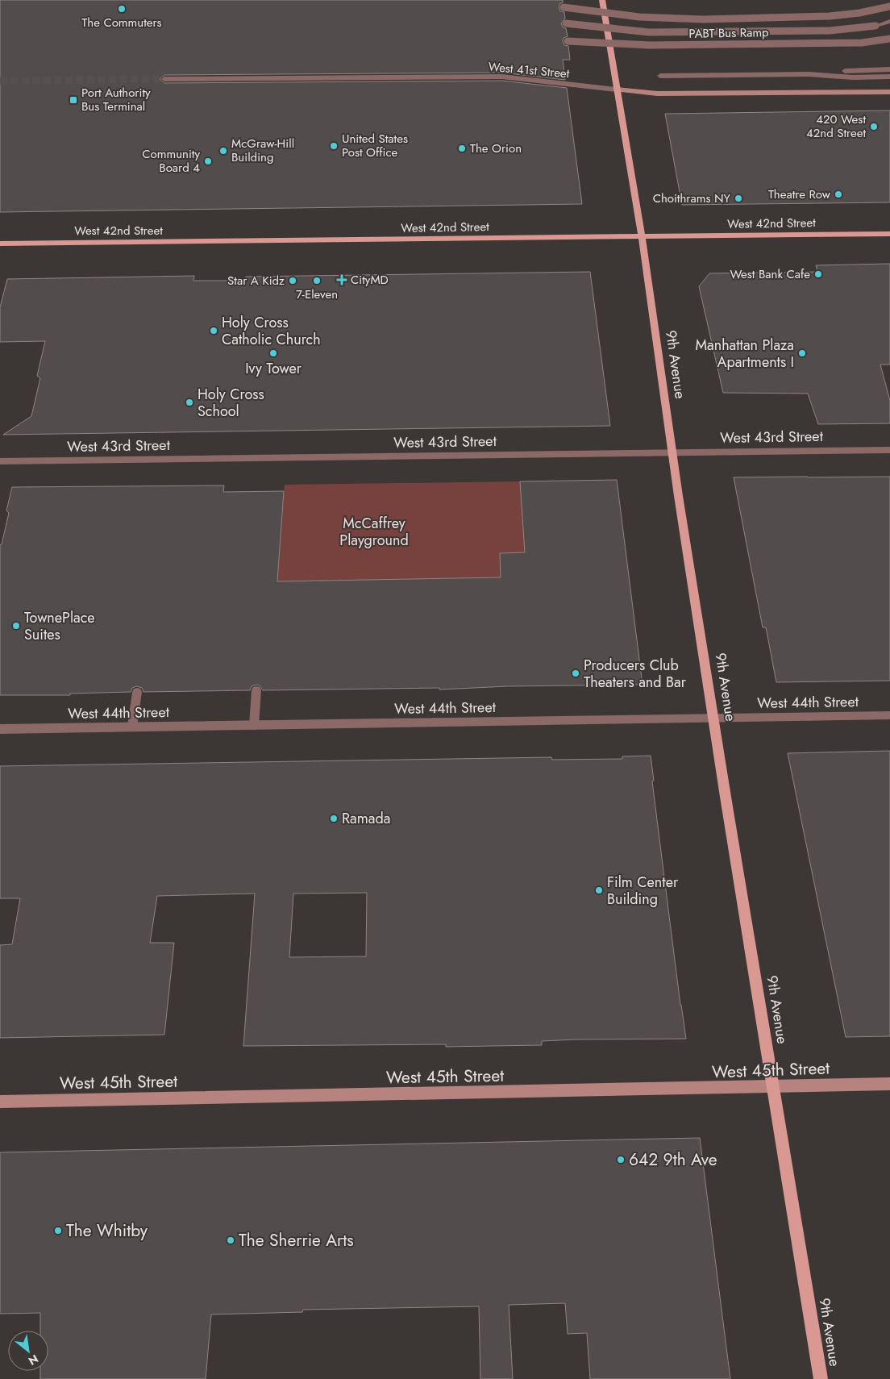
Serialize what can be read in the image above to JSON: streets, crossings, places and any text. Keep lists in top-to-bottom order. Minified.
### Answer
{"streets":{"main road":["West 41st Street","West 42nd Street","9th Avenue","West 45th Street"],"street":["PABT Bus Ramp","West 43rd Street","West 44th Street"]},"crossings":[["West 41st Street","9th Avenue"],["West 42nd Street","9th Avenue"],["9th Avenue","West 43rd Street"],["9th Avenue","West 44th Street"],["9th Avenue","West 45th Street"]],"parks":["McCaffrey Playground"],"places":{"other":["The Commuters","420 West 42nd Street","United States Post Office","The Orion","McGraw-Hill Building","Community Board 4","Theatre Row","Choithrams NY","West Bank Cafe","Star A Kidz","7-Eleven","Holy Cross Catholic Church","Ivy Tower","Manhattan Plaza Apartments I","Holy Cross School","TownePlace Suites","Producers Club Theaters and Bar","Ramada","Film Center Building","642 9th Ave","The Whitby","The Sherrie Arts"],"transit":["Port Authority Bus Terminal"],"health":["CityMD"]},"north":"bottom right"}
